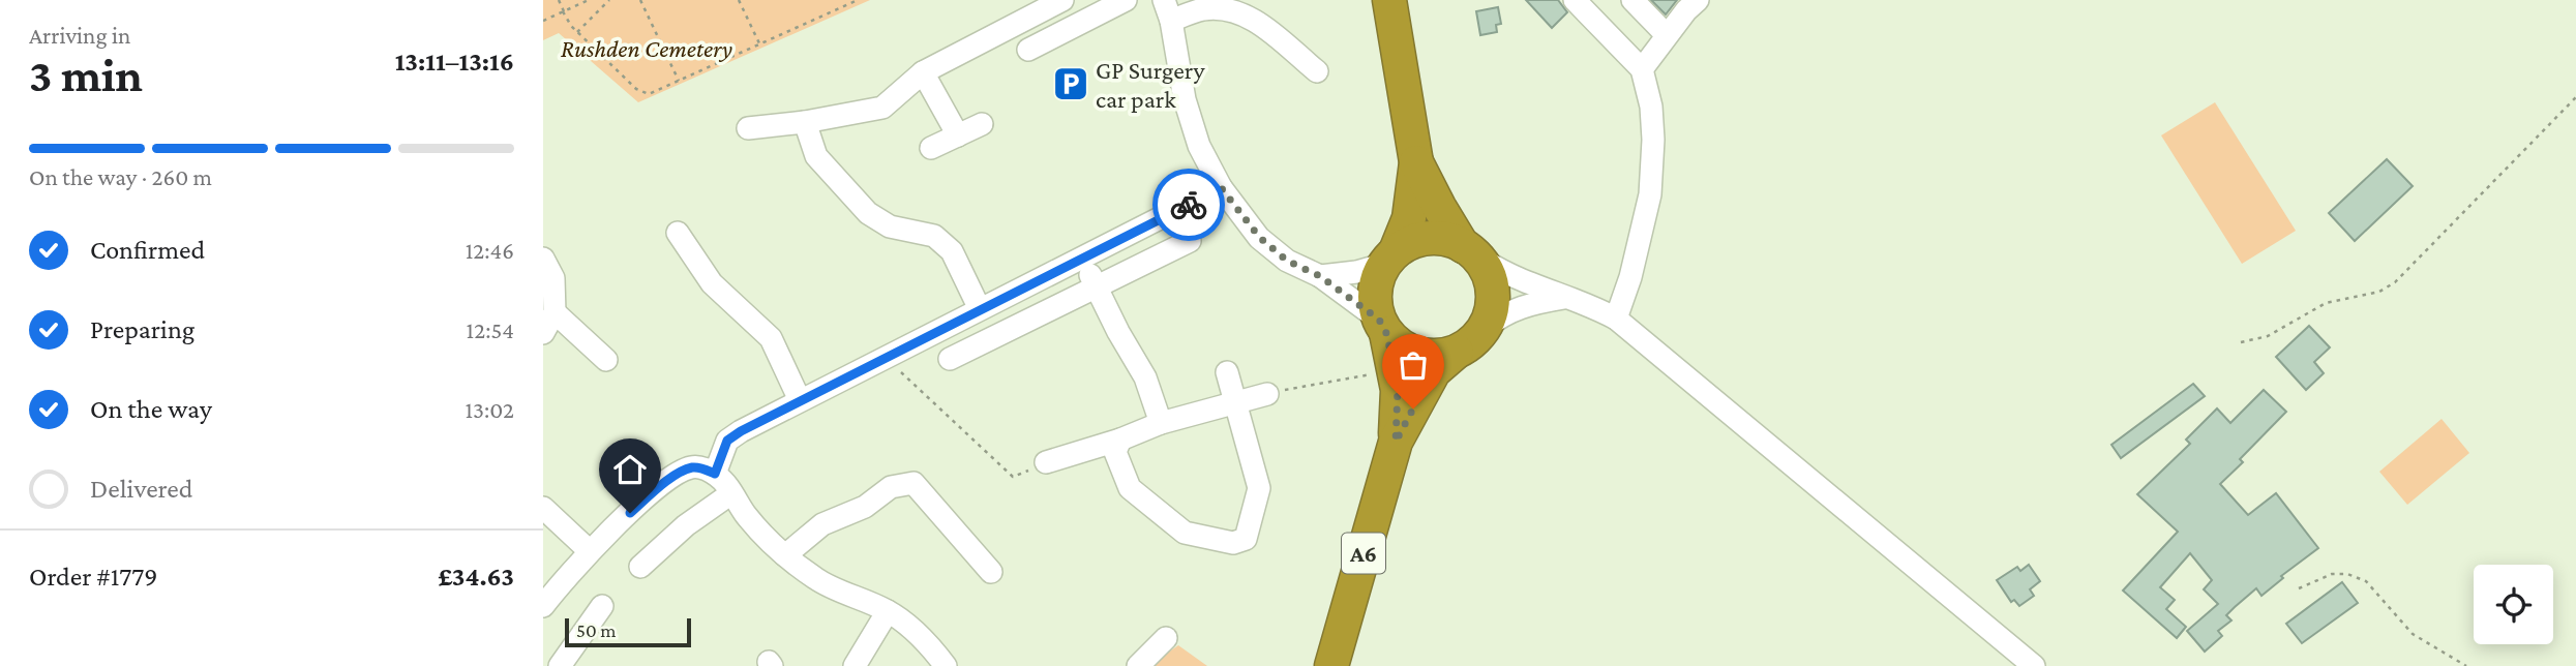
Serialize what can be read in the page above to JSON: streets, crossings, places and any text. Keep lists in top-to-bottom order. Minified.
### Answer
{"streets":{"highway":["A6"]},"parks":["Rushden Cemetery"],"places":{"parking":["GP Surgery car park"]},"scale_bar":"50 m","page":{"heading":["3 min","Arriving in","13:11–13:16"],"panel":["Order #1779","£34.63"],"bar":"On the way · 260 m","list":[["Confirmed","12:46"],["Preparing","12:54"],["On the way","13:02"],"Delivered"],"scale":"50 m"}}
